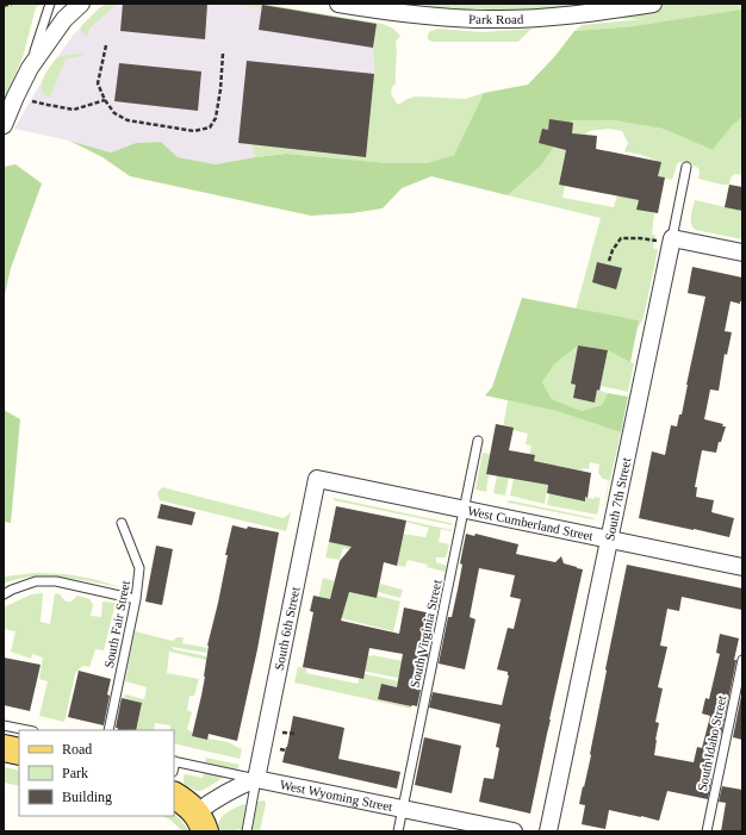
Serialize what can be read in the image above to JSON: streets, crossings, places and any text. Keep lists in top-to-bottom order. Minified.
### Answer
{"streets":{"street":["Park Road","South 7th Street","West Cumberland Street","South 6th Street","West Wyoming Street"],"lane":["South Fair Street","South Virginia Street","South Idaho Street"]},"crossings":[["South 7th Street","West Cumberland Street"],["West Cumberland Street","South 6th Street"],["West Cumberland Street","South Virginia Street"],["South 6th Street","West Wyoming Street"],["South Virginia Street","West Wyoming Street"]],"legend":["Road","Park","Building"]}
